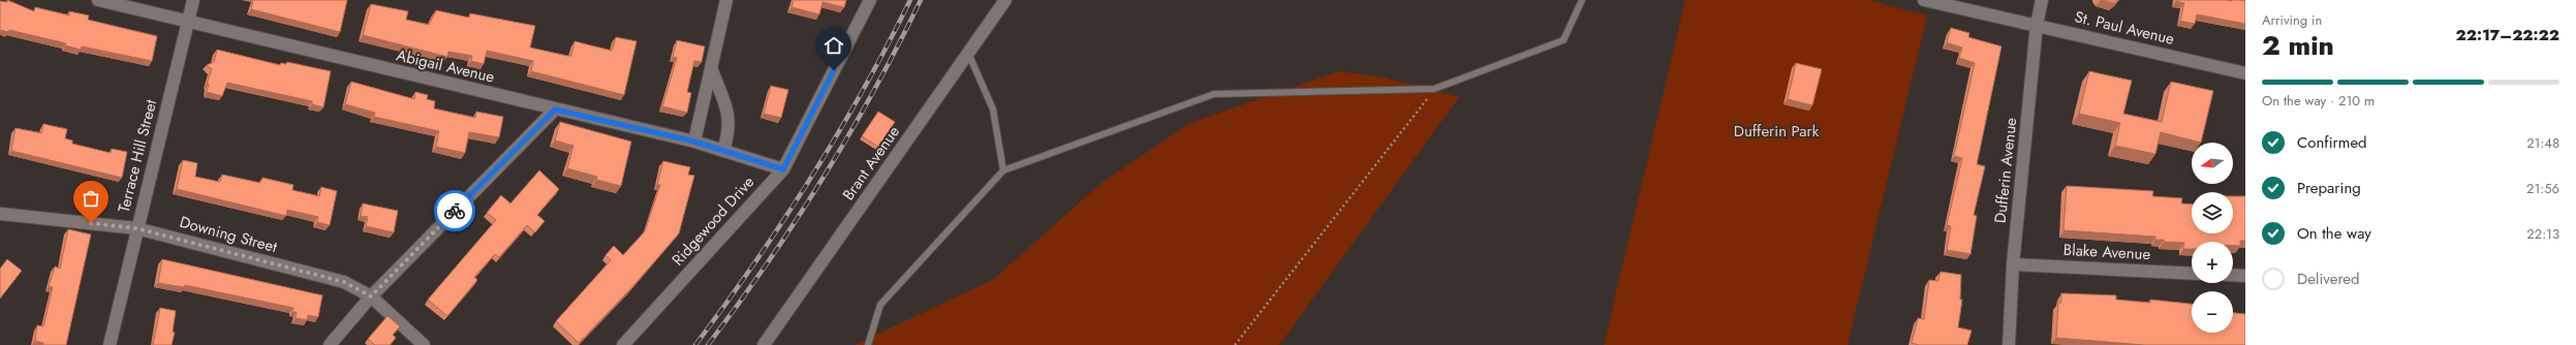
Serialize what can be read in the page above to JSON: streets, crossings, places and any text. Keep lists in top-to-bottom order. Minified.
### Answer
{"streets":{"street":["St. Paul Avenue","Abigail Avenue","Terrace Hill Street","Brant Avenue","Dufferin Avenue","Ridgewood Drive","Downing Street","Blake Avenue"]},"crossings":[["St. Paul Avenue","Dufferin Avenue"],["Abigail Avenue","Terrace Hill Street"],["Abigail Avenue","Ridgewood Drive"],["Terrace Hill Street","Downing Street"],["Dufferin Avenue","Blake Avenue"]],"parks":["Dufferin Park"],"north":"left","page":{"heading":["2 min","Arriving in","22:17–22:22"],"bar":"On the way · 210 m","list":[["Confirmed","21:48"],["Preparing","21:56"],["On the way","22:13"],"Delivered"],"map_buttons":["+","−"]}}
